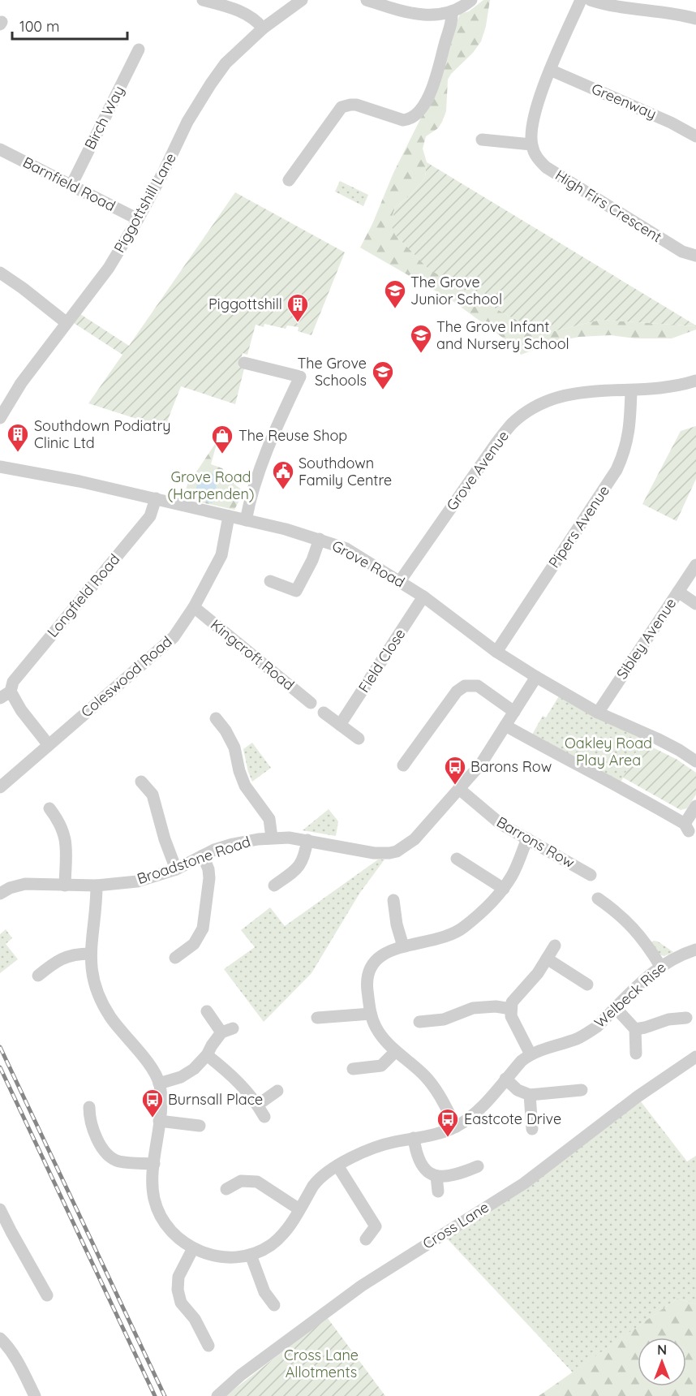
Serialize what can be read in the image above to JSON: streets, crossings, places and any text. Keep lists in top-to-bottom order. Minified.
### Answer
{"streets":{"street":["Greenway","Birch Way","Barnfield Road","Piggottshill Lane","High Firs Crescent","Grove Avenue","Pipers Avenue","Grove Road","Longfield Road","Sibley Avenue","Kingcroft Road","Field Close","Coleswood Road","Barrons Row","Broadstone Road","Welbeck Rise","Cross Lane"]},"crossings":[["Birch Way","Barnfield Road"],["Barnfield Road","Piggottshill Lane"],["Grove Avenue","Pipers Avenue"],["Grove Avenue","Grove Road"],["Pipers Avenue","Grove Road"],["Grove Road","Longfield Road"],["Grove Road","Sibley Avenue"],["Grove Road","Field Close"],["Grove Road","Coleswood Road"],["Grove Road","Broadstone Road"],["Longfield Road","Coleswood Road"],["Kingcroft Road","Coleswood Road"],["Barrons Row","Broadstone Road"]],"parks":["Grove Road (Harpenden)","Oakley Road Play Area","Cross Lane Allotments"],"places":{"school or university":["The Grove Junior School","The Grove Infant and Nursery School","The Grove Schools"],"building":["Piggottshill","Southdown Podiatry Clinic Ltd"],"shop":["The Reuse Shop"],"public building":["Southdown Family Centre"],"bus stop":["Barons Row","Burnsall Place","Eastcote Drive"]},"scale_bar":"100 m","north":"top"}
